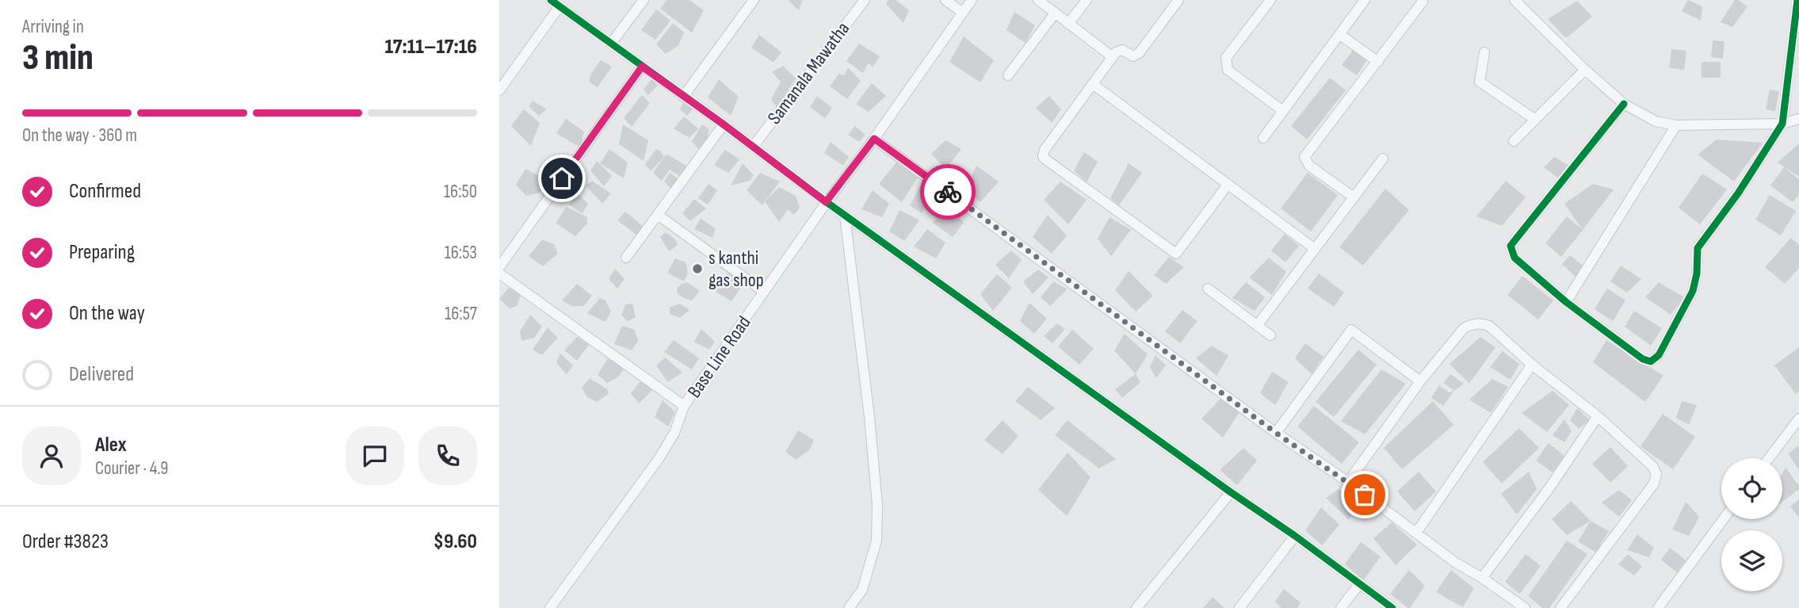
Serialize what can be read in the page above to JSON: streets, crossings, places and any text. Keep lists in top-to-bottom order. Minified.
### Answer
{"streets":{"street":["Samanala Mawatha","Base Line Road"]},"places":["s kanthi gas shop"],"page":{"heading":["3 min","Arriving in","17:11–17:16"],"panel":["Alex","Courier · 4.9","Order #3823","$9.60"],"bar":"On the way · 360 m","list":[["Confirmed","16:50"],["Preparing","16:53"],["On the way","16:57"],"Delivered"]}}
